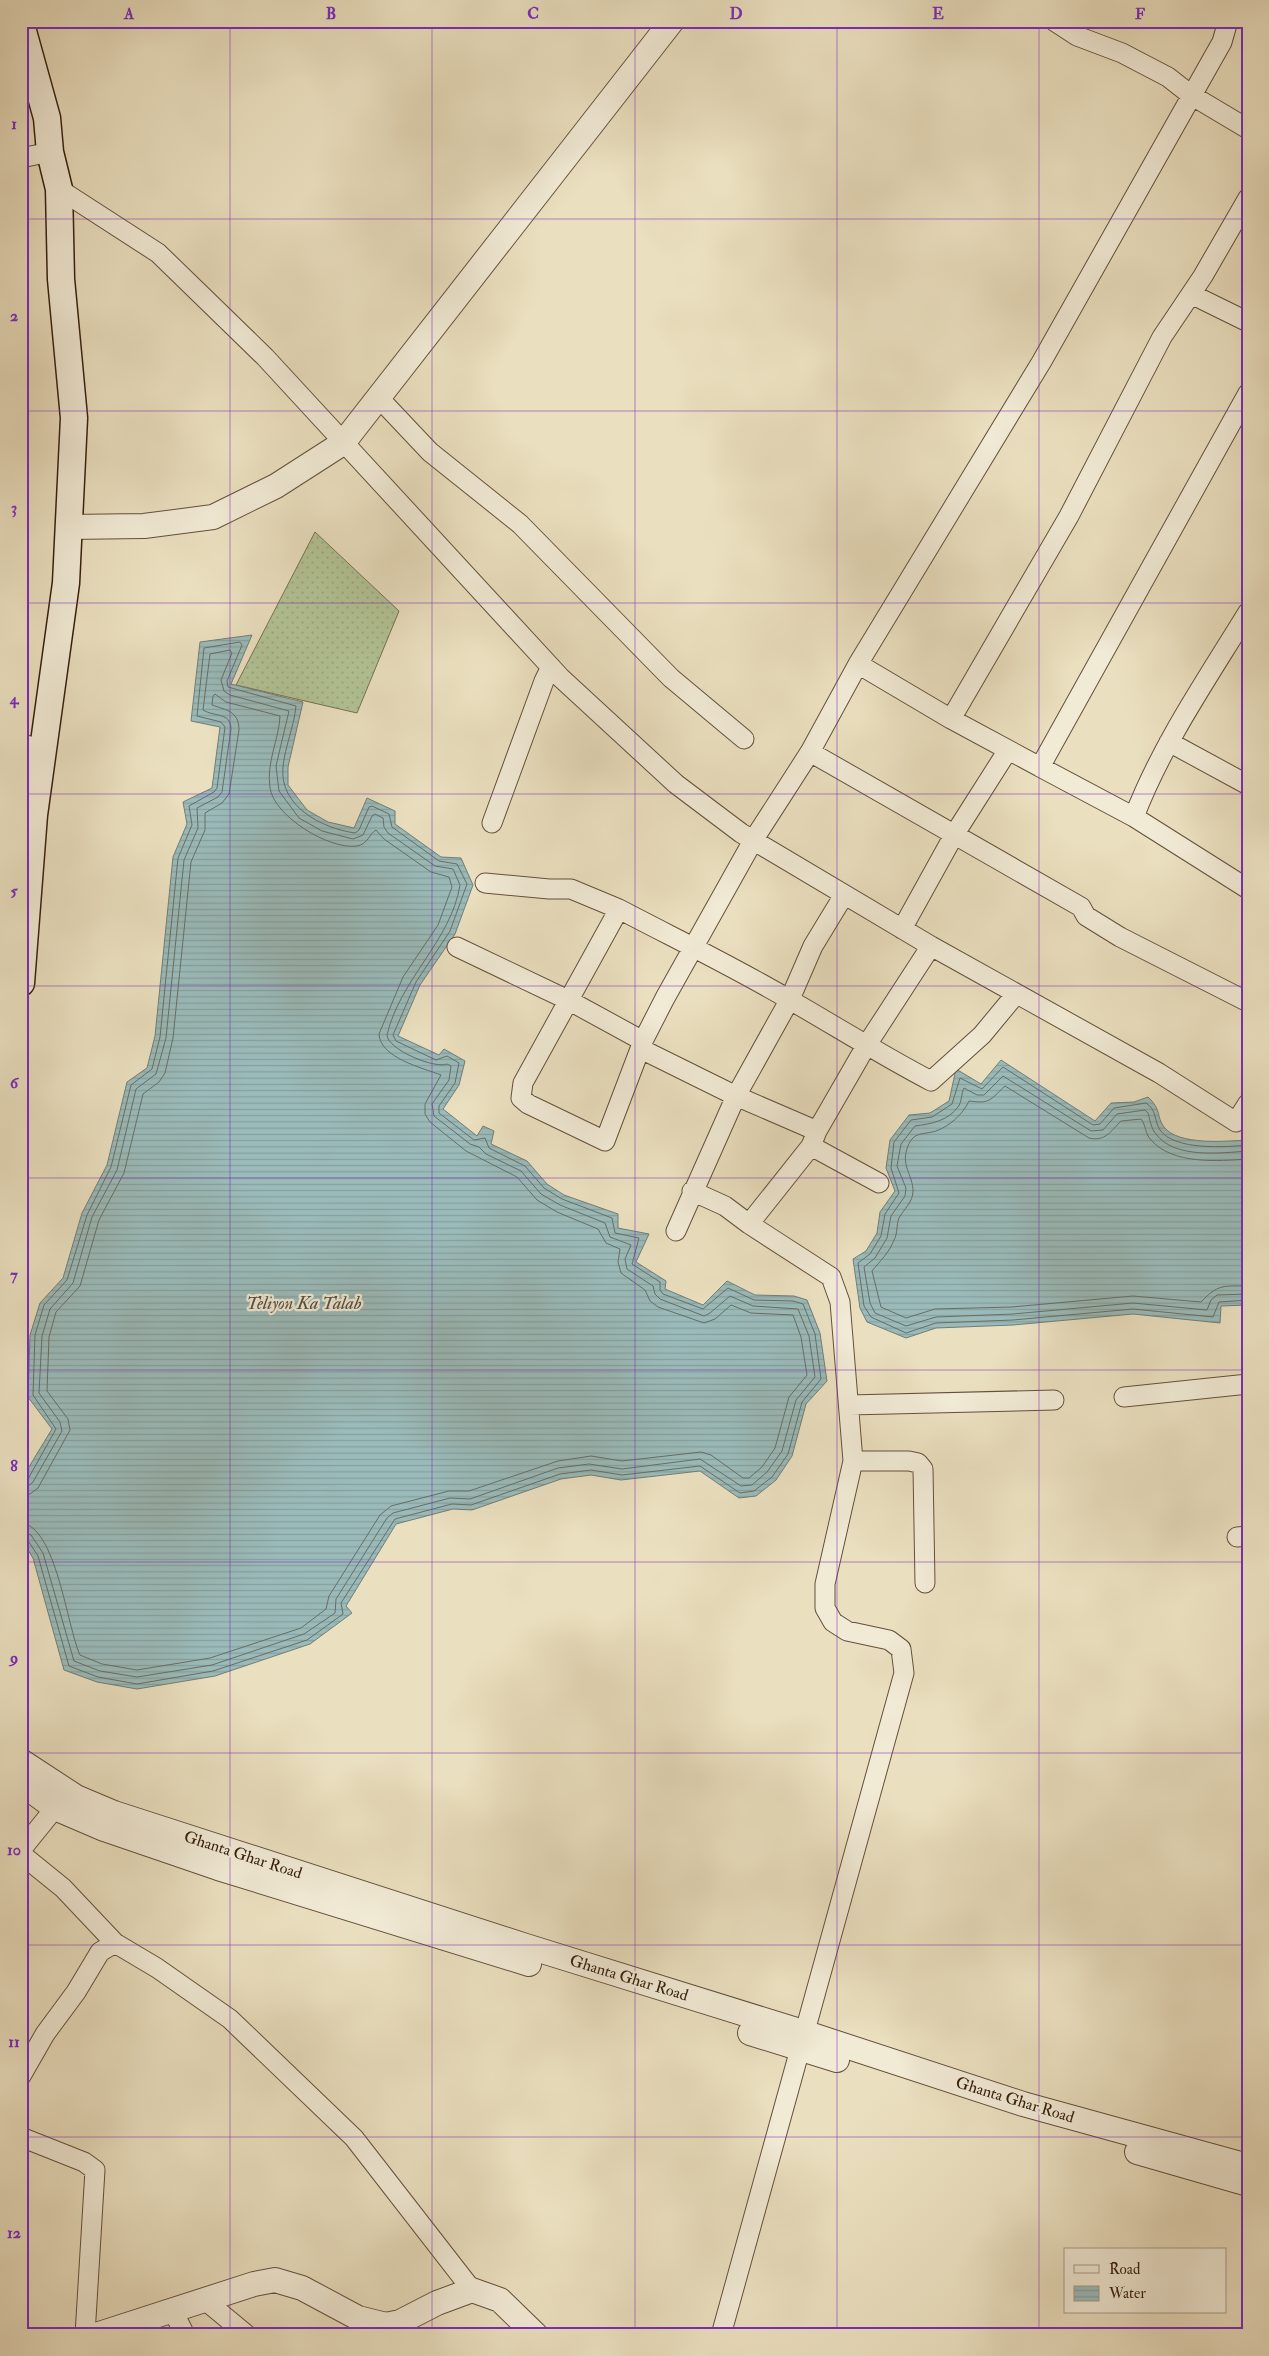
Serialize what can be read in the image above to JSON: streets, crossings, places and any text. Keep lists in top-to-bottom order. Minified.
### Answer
{"streets":{"street":["Ghanta Ghar Road"]},"water":["Teliyon Ka Talab"],"legend":["Road","Water"],"grid":{"columns":["A","B","C","D","E","F"],"rows":["1","2","3","4","5","6","7","8","9","10","11","12"]}}
